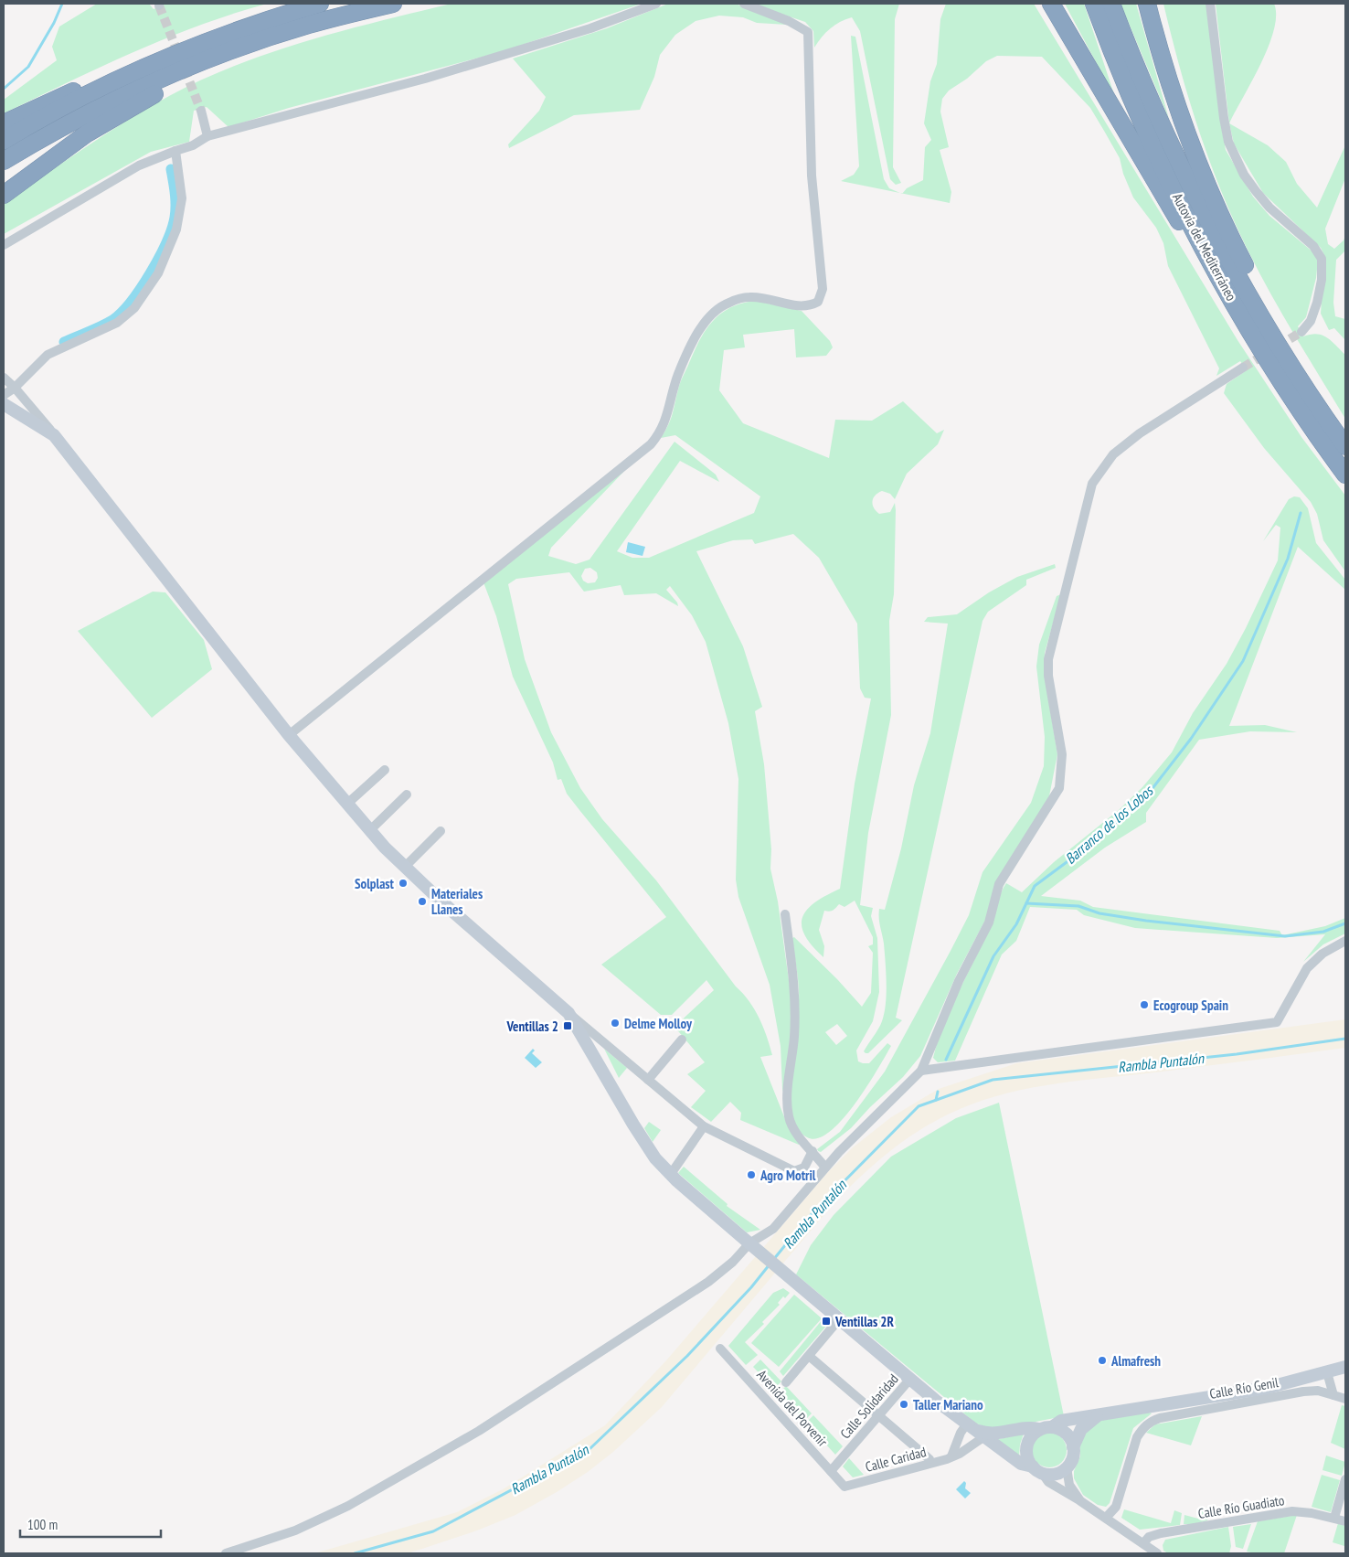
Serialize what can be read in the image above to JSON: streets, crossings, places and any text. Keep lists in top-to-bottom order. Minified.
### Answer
{"streets":{"highway":["Autovía del Mediterráneo"],"street":["Calle Río Genil","Calle Solidaridad","Avenida del Porvenir","Calle Caridad","Calle Río Guadiato"]},"crossings":[["Calle Solidaridad","Avenida del Porvenir"],["Avenida del Porvenir","Calle Caridad"]],"water":["Barranco de los Lobos","Rambla Puntalón"],"places":{"other":["Solplast","Materiales Llanes","Ecogroup Spain","Delme Molloy","Agro Motril","Almafresh","Taller Mariano"],"transit":["Ventillas 2","Ventillas 2R"]},"scale_bar":"100 m"}
